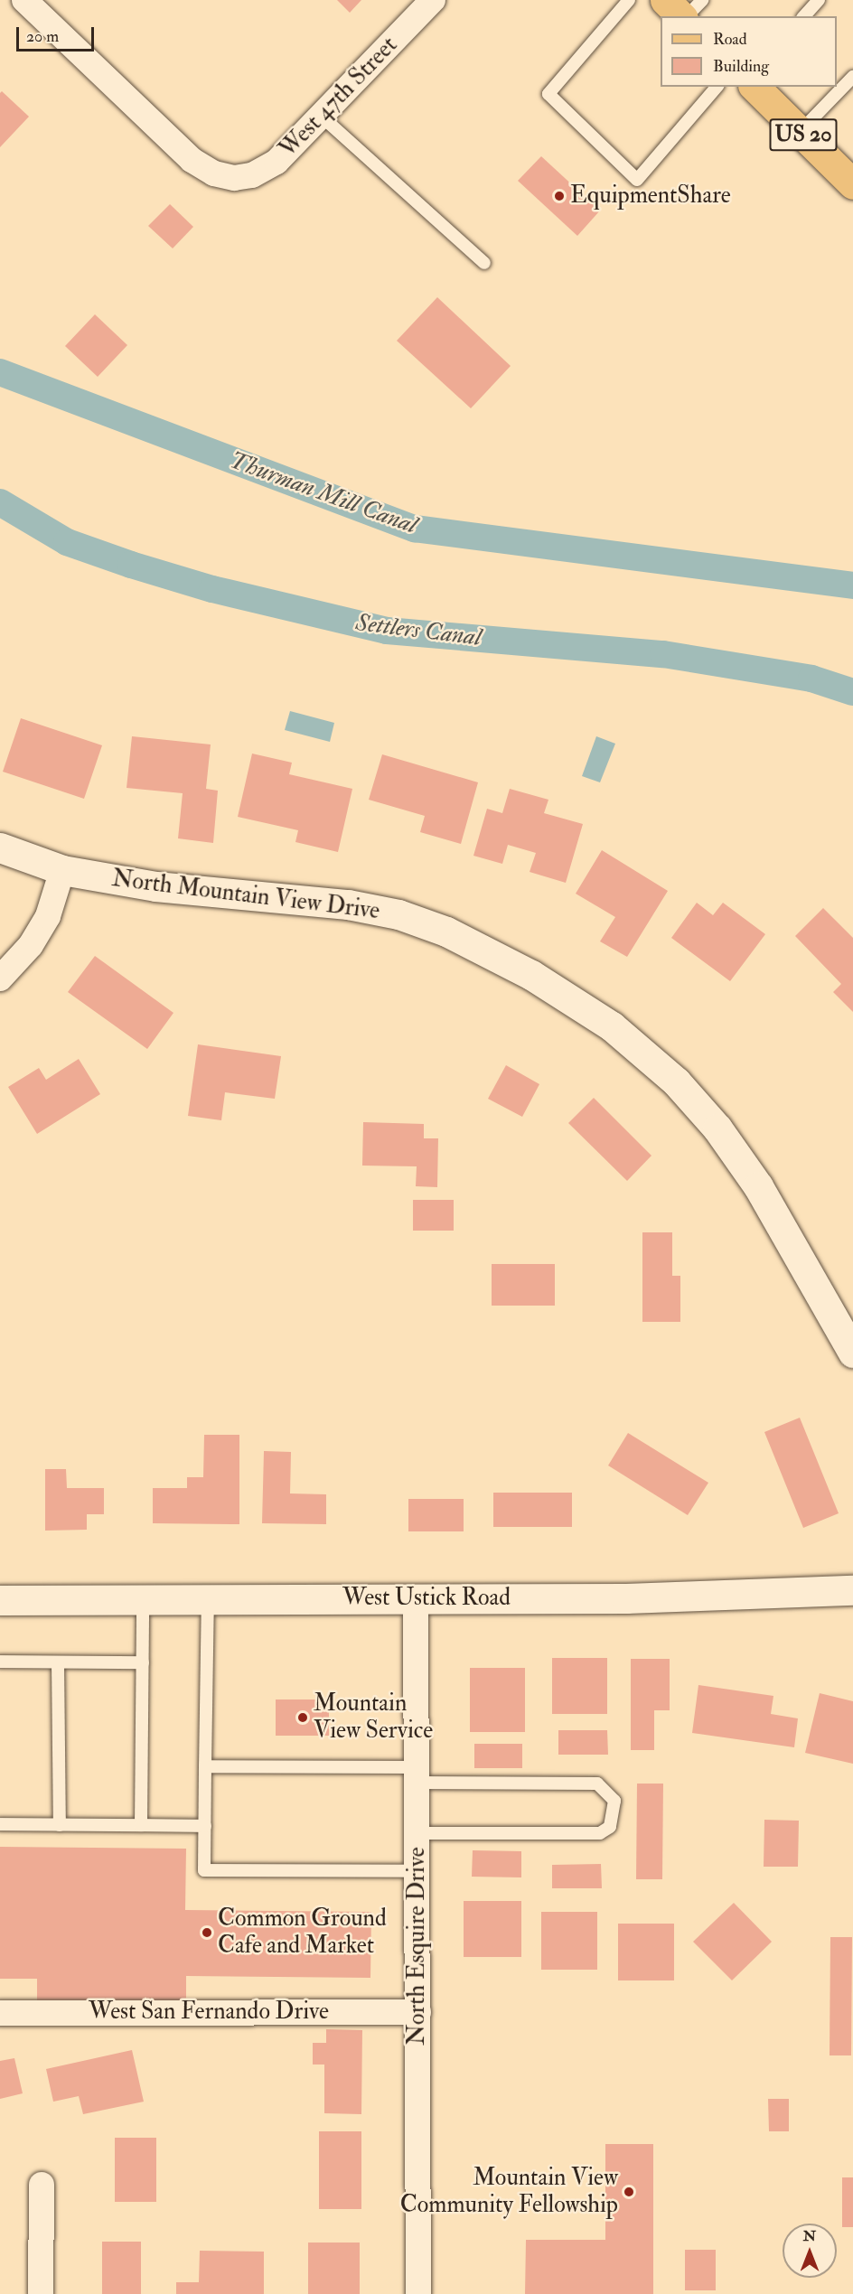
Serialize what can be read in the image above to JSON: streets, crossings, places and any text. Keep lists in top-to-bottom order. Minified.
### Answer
{"streets":{"main road":["US 20"],"street":["West 47th Street","North Mountain View Drive","West Ustick Road","North Esquire Drive","West San Fernando Drive"]},"crossings":[["West Ustick Road","North Esquire Drive"],["North Esquire Drive","West San Fernando Drive"]],"water":["Thurman Mill Canal","Settlers Canal"],"places":["EquipmentShare","Mountain View Service","Common Ground Cafe and Market","Mountain View Community Fellowship"],"legend":["Road","Building"],"scale_bar":"20 m","north":"top"}
